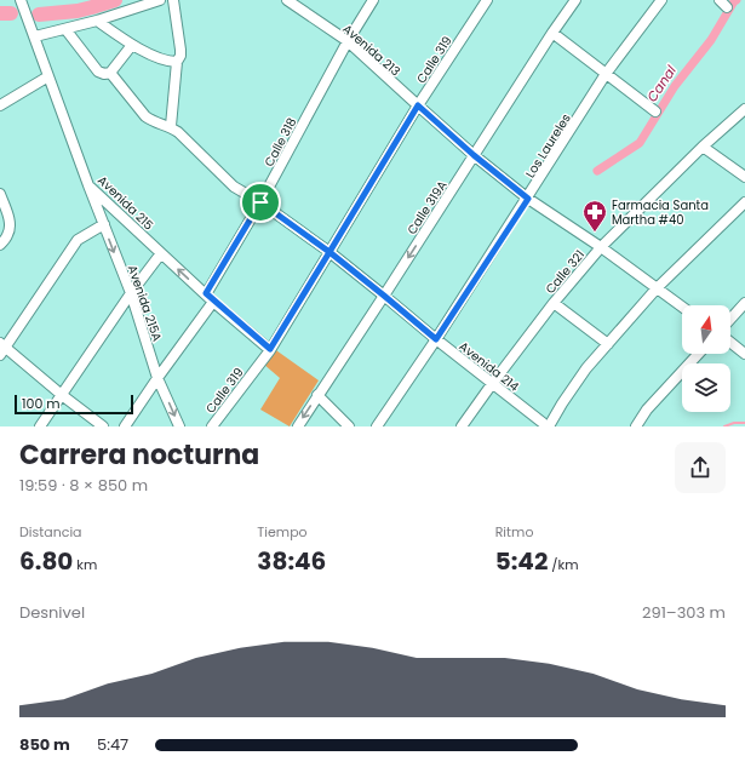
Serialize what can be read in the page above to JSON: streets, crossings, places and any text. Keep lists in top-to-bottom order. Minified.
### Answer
{"streets":{"street":["Avenida 213","Calle 319","Calle 318","Los Laureles","Avenida 215","Calle 319A","Calle 321","Avenida 215A","Avenida 214"]},"crossings":[["Avenida 213","Calle 319"],["Avenida 213","Calle 318"],["Avenida 213","Los Laureles"],["Avenida 213","Calle 319A"],["Avenida 213","Calle 321"],["Calle 319","Avenida 215"],["Calle 319","Avenida 214"],["Calle 318","Avenida 215"],["Calle 318","Avenida 214"],["Los Laureles","Avenida 214"],["Avenida 215","Avenida 215A"],["Calle 319A","Avenida 214"],["Calle 321","Avenida 214"]],"one_way":["Calle 319A","Avenida 215A"],"water":["Canal"],"places":{"pharmacy":["Farmacia Santa Martha #40"]},"scale_bar":"100 m","north":"top","page":{"scale":"100 m","heading":["Carrera nocturna","19:59 · 8 × 850 m"],"stats":[["Distancia","6.80 km"],["Tiempo","38:46"],["Ritmo","5:42 /km"]],"chart":["Desnivel","291–303 m"],"list":[{"name":"850 m","note":"5:47"}]}}
